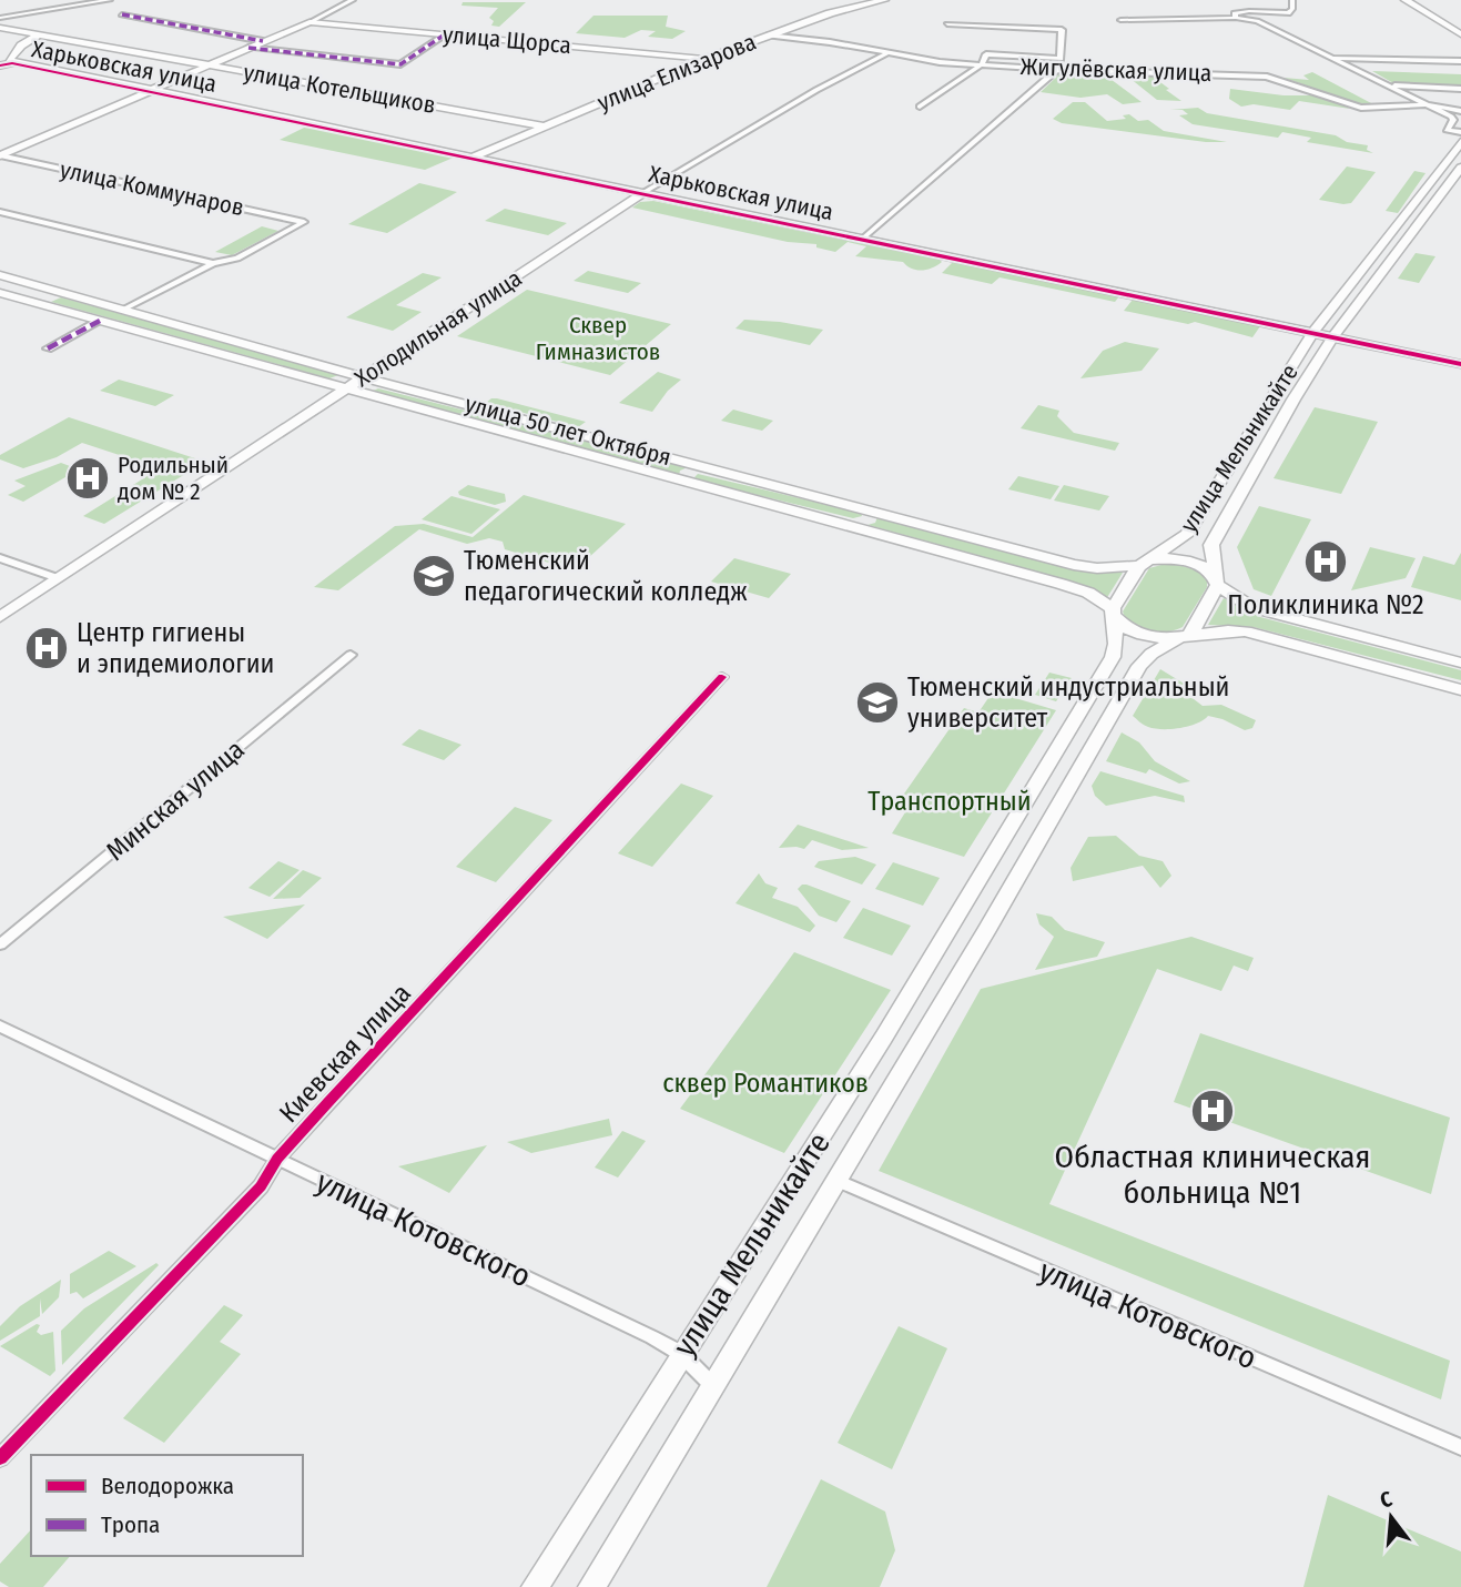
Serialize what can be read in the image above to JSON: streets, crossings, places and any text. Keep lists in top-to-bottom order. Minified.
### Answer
{"streets":{"main road":["улица Щорса","Харьковская улица","улица Елизарова","улица Котельщиков","Холодильная улица","улица 50 лет Октября","улица Мельникайте"],"street":["Жигулёвская улица","улица Коммунаров","Минская улица","Киевская улица","улица Котовского"]},"crossings":[["улица Щорса","улица Елизарова"],["Харьковская улица","улица Елизарова"],["Харьковская улица","улица Котельщиков"],["Харьковская улица","Холодильная улица"],["Харьковская улица","улица Мельникайте"],["Жигулёвская улица","улица Елизарова"],["Жигулёвская улица","Холодильная улица"],["улица Елизарова","улица Котельщиков"],["Холодильная улица","улица 50 лет Октября"],["улица 50 лет Октября","улица Мельникайте"],["улица Мельникайте","улица Котовского"],["Киевская улица","улица Котовского"]],"parks":["Сквер Гимназистов","Транспортный","сквер Романтиков"],"places":{"hospital":["Родильный дом № 2","Поликлиника №2","Центр гигиены и эпидемиологии","Областная клиническая больница №1"],"school or university":["Тюменский педагогический колледж","Тюменский индустриальный университет"]},"legend":["Велодорожка","Тропа"],"north":"top"}
